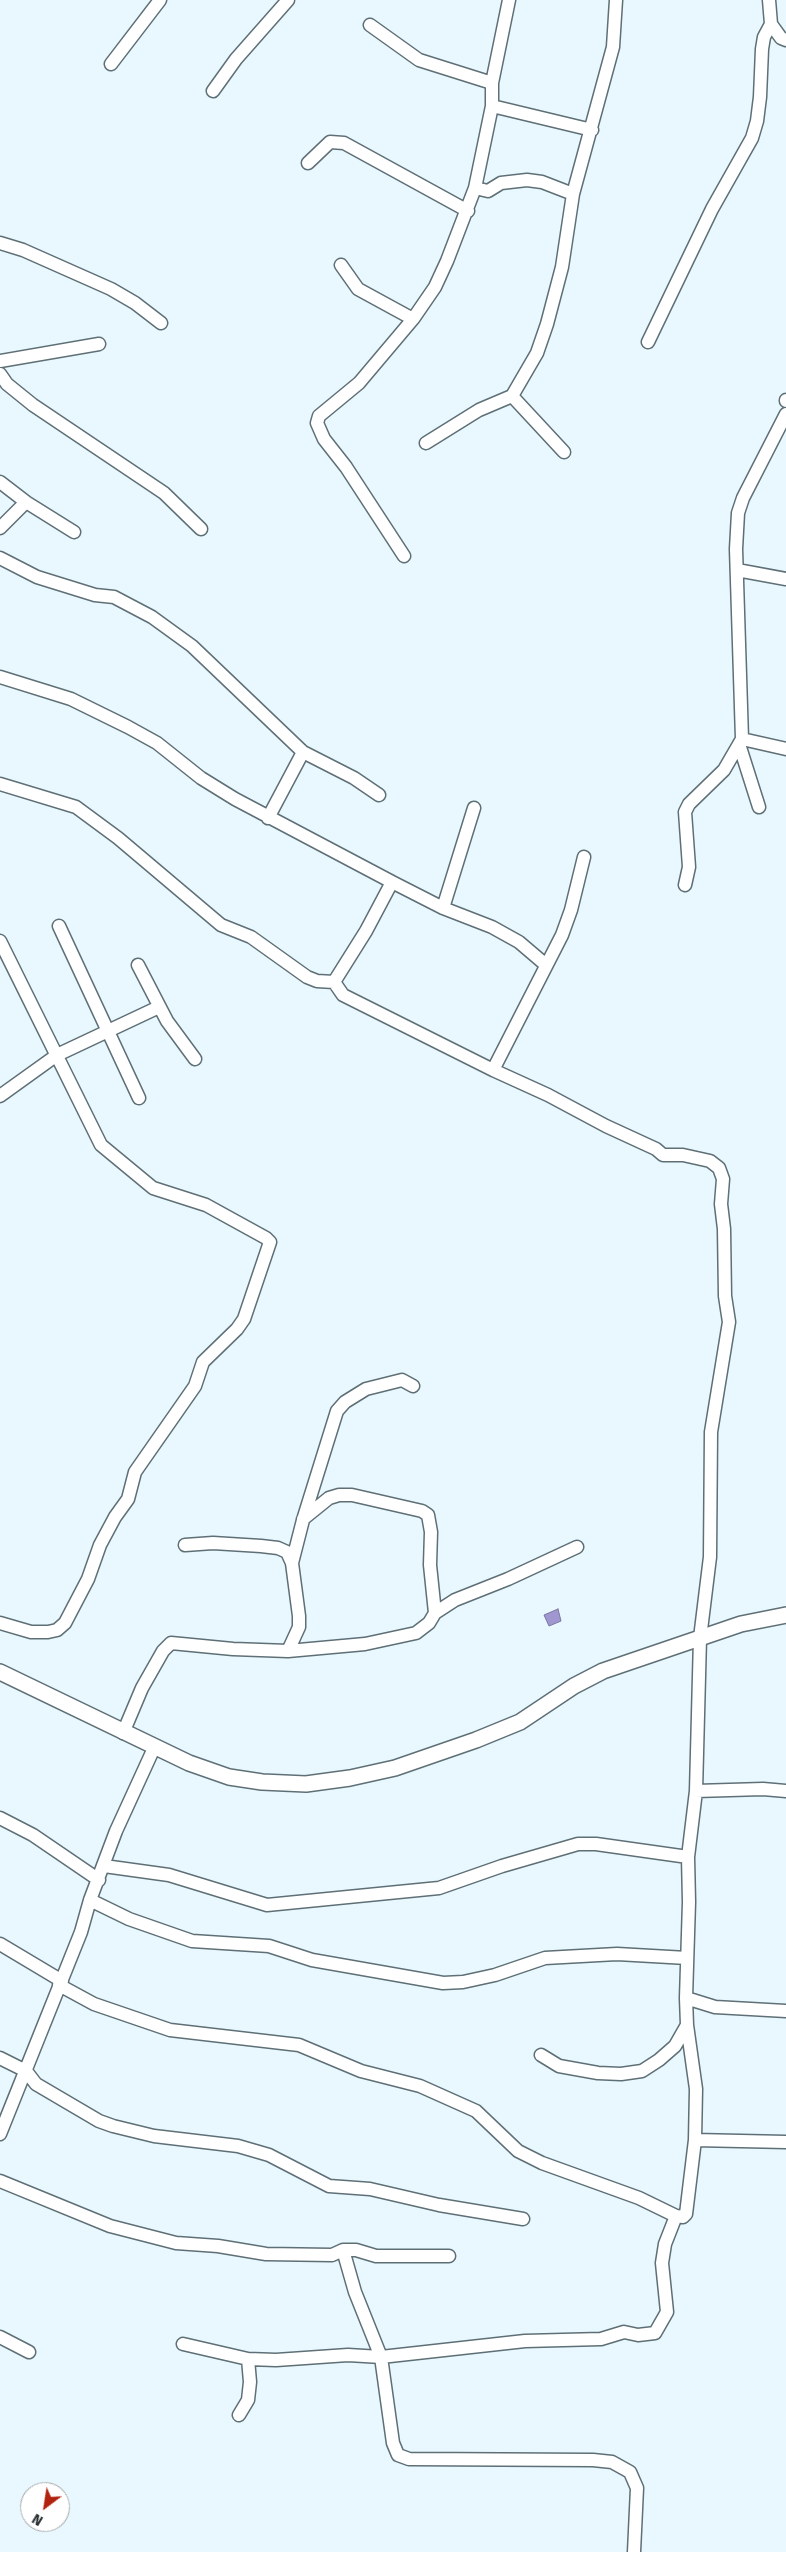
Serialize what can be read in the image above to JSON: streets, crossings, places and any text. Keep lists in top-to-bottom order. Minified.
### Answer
{"north":"bottom left"}
